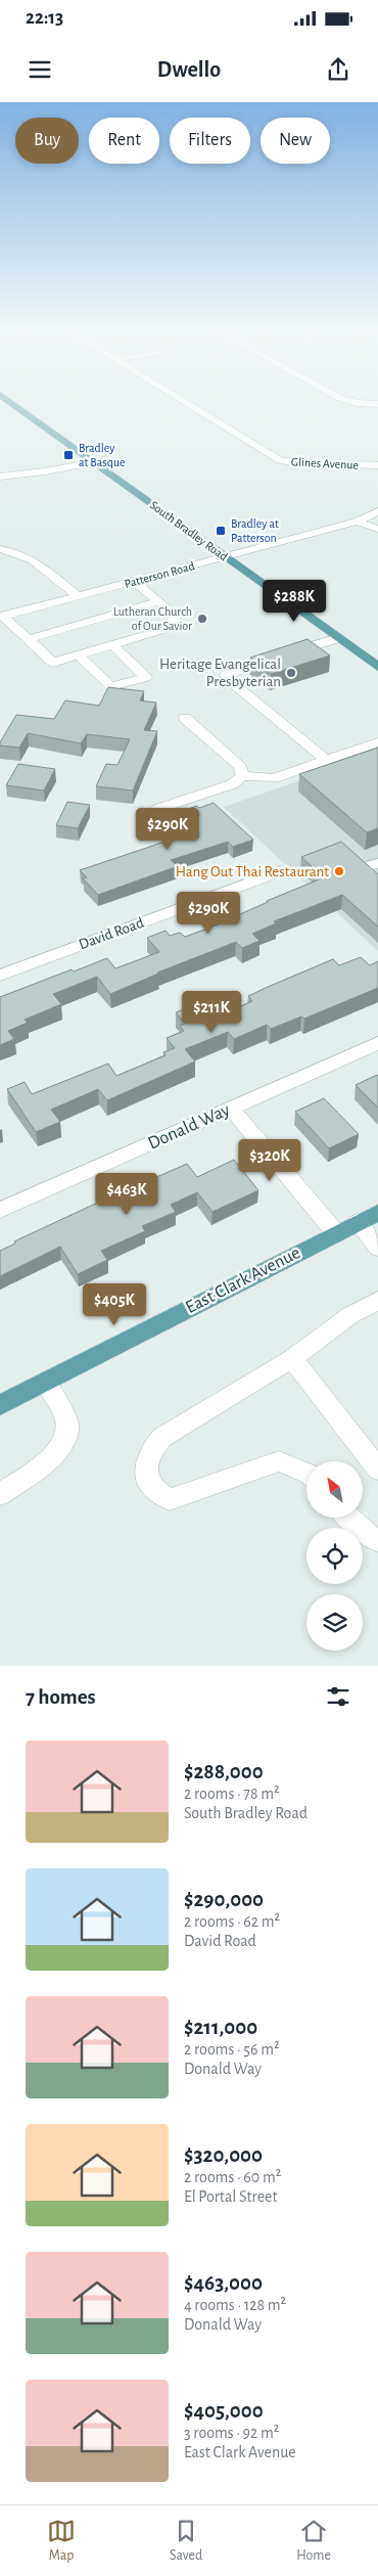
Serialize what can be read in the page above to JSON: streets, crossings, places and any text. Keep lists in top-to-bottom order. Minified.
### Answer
{"streets":{"main road":["South Bradley Road","East Clark Avenue"],"street":["Glines Avenue","Patterson Road","David Road","Donald Way"]},"crossings":[["South Bradley Road","Patterson Road"]],"places":{"transit":["Bradley at Basque","Bradley at Patterson"],"other":["Lutheran Church of Our Savior","Heritage Evangelical Presbyterian","Hang Out Thai Restaurant"]},"north":"top left","page":{"status":"22:13","header":"Dwello","chip":["Buy","Rent","Filters","New"],"price":["$288K","$290K","$290K","$211K","$320K","$463K","$405K"],"heading":"7 homes","list":[{"name":"$288,000","note":"2 rooms · 78 m² · South Bradley Road"},{"name":"$290,000","note":"2 rooms · 62 m² · David Road"},{"name":"$211,000","note":"2 rooms · 56 m² · Donald Way"},{"name":"$320,000","note":"2 rooms · 60 m² · El Portal Street"},{"name":"$463,000","note":"4 rooms · 128 m² · Donald Way"},{"name":"$405,000","note":"3 rooms · 92 m² · East Clark Avenue"}],"tabs":["Map","Saved","Home"]}}
